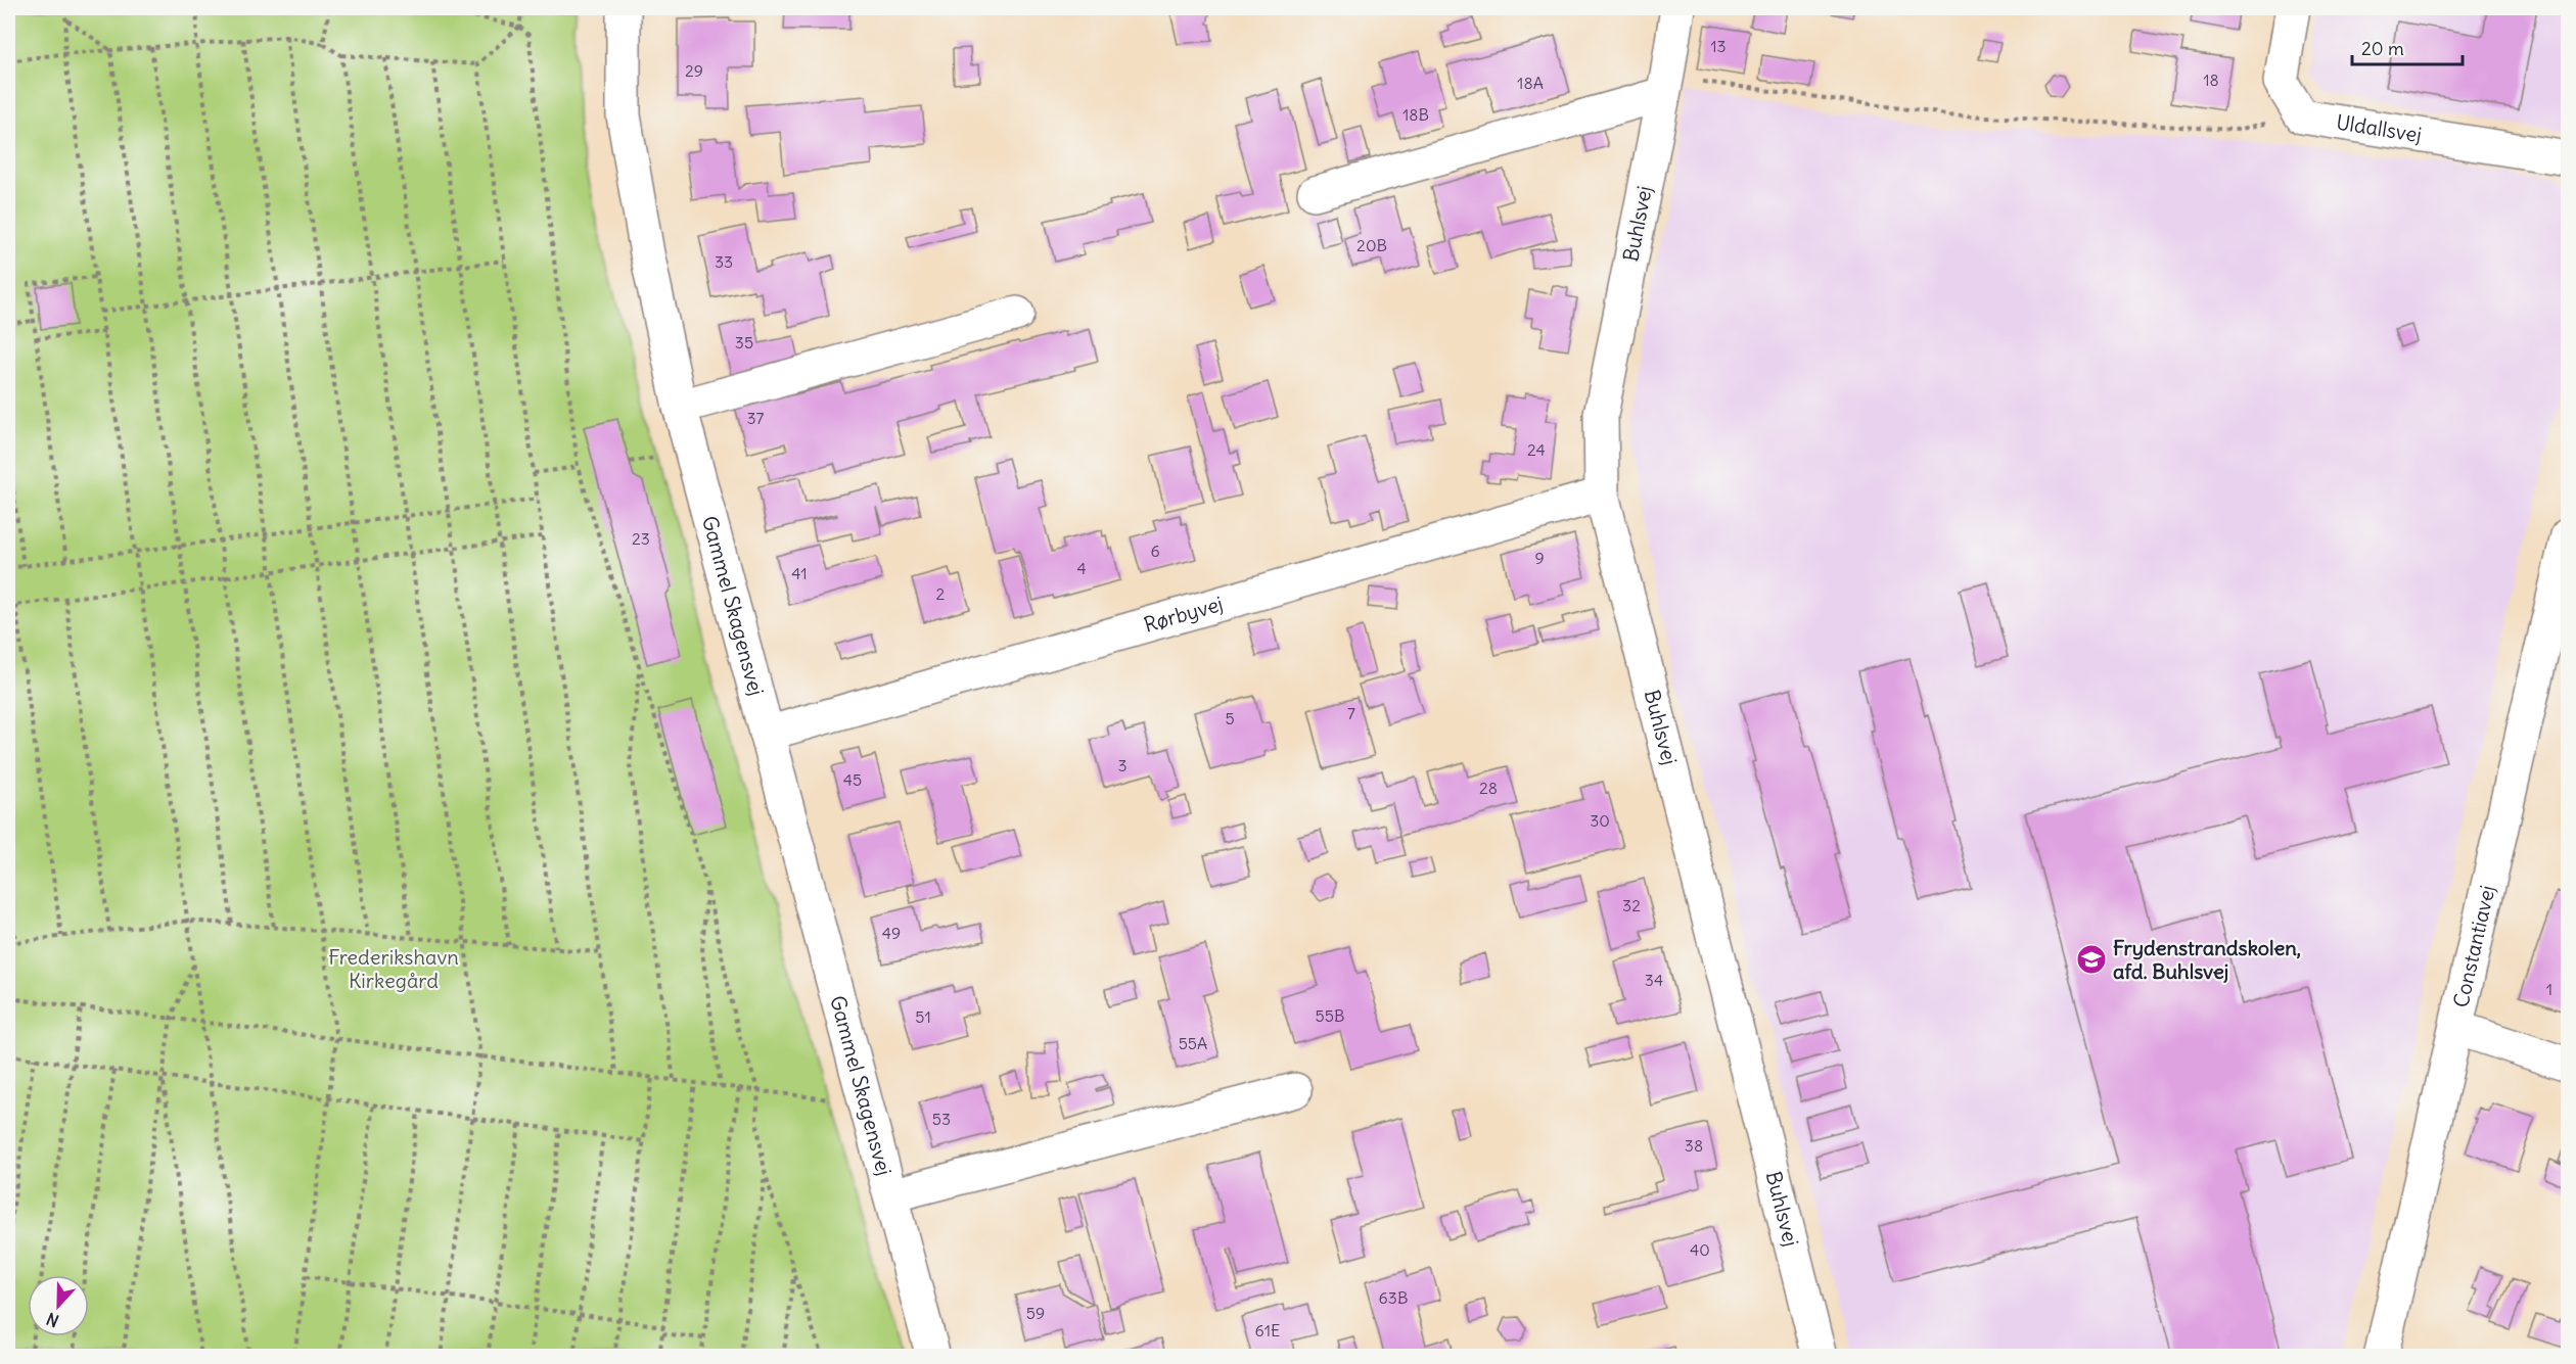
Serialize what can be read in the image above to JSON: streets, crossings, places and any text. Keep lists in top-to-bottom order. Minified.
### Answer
{"streets":{"street":["Uldallsvej","Buhlsvej","Gammel Skagensvej","Rørbyvej","Constantiavej"]},"crossings":[["Buhlsvej","Rørbyvej"],["Gammel Skagensvej","Rørbyvej"]],"parks":["Frederikshavn Kirkegård"],"places":{"school or university":["Frydenstrandskolen, afd. Buhlsvej"]},"house_numbers":["13","29","18","18A","18B","20B","33","35","37","24","23","6","9","4","41","2","7","5","3","45","28","30","32","49","34","1","55B","51","55A","53","38","40","63B","59","61E"],"scale_bar":"20 m","north":"bottom"}
